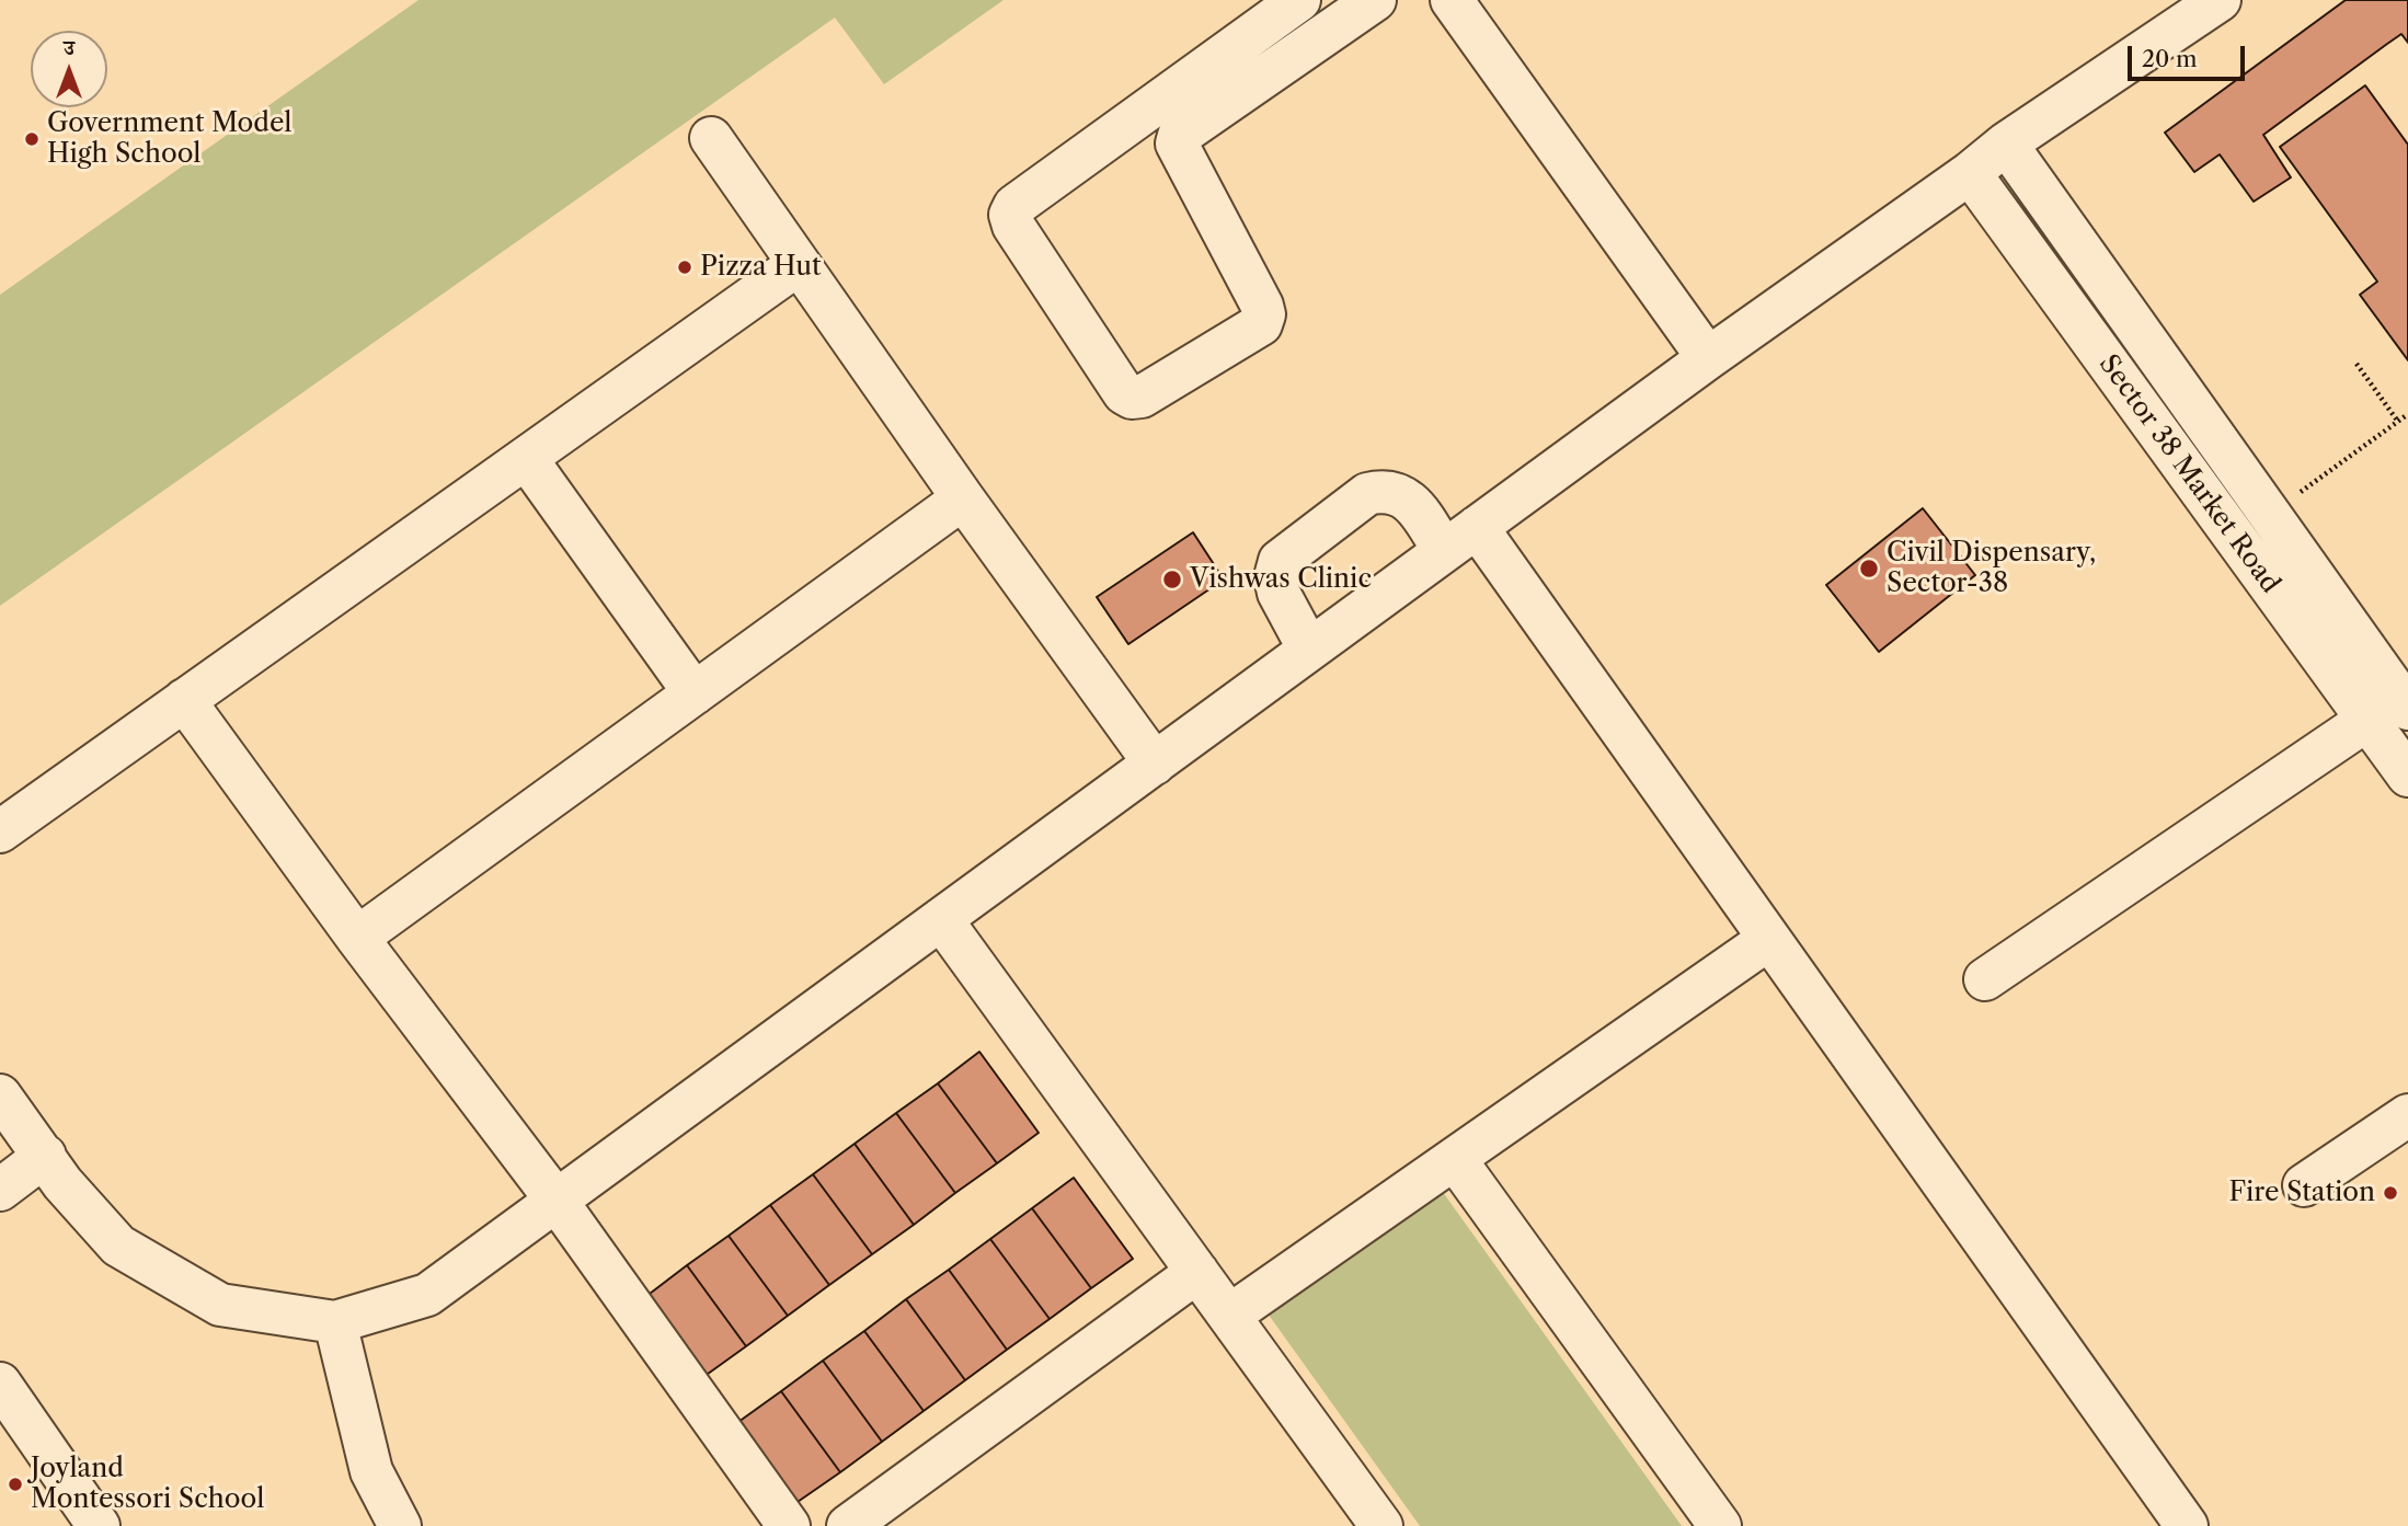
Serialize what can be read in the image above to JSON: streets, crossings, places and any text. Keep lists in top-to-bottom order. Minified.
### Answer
{"streets":{"street":["Sector 38 Market Road"]},"places":["Government Model High School","Pizza Hut","Civil Dispensary, Sector-38","Vishwas Clinic","Fire Station","Joyland Montessori School"],"scale_bar":"20 m","north":"top"}
